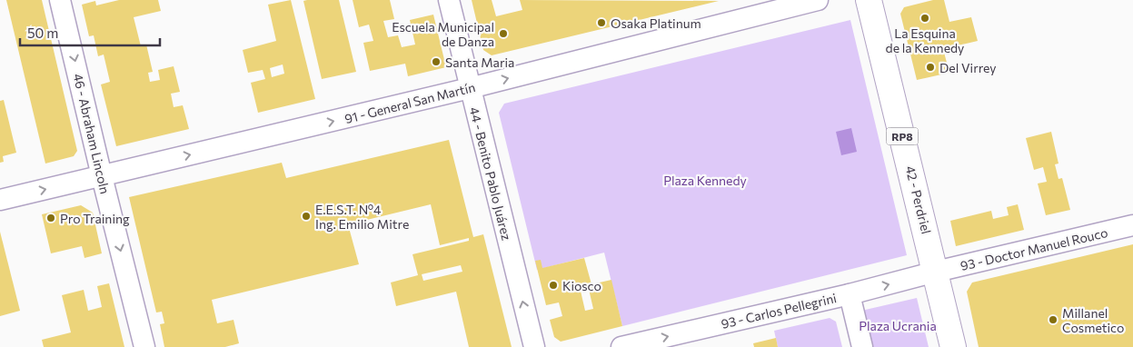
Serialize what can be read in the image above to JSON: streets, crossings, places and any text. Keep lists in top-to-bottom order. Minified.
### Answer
{"streets":{"main road":["RP8","42 - Perdriel"],"street":["91 - General San Martín","46 - Abraham Lincoln","44 - Benito Pablo Juárez","93 - Doctor Manuel Rouco","93 - Carlos Pellegrini"]},"crossings":[["91 - General San Martín","46 - Abraham Lincoln"],["91 - General San Martín","44 - Benito Pablo Juárez"],["42 - Perdriel","93 - Doctor Manuel Rouco"],["42 - Perdriel","93 - Carlos Pellegrini"],["93 - Doctor Manuel Rouco","93 - Carlos Pellegrini"]],"one_way":["91 - General San Martín","46 - Abraham Lincoln","44 - Benito Pablo Juárez","93 - Carlos Pellegrini"],"parks":["Plaza Kennedy","Plaza Ucrania"],"places":["La Esquina de la Kennedy","Osaka Platinum","Escuela Municipal de Danza","Santa Maria","Del Virrey","E.E.S.T. Nº4 Ing. Emilio Mitre","Pro Training","Kiosco","Millanel Cosmetico"],"scale_bar":"50 m"}
